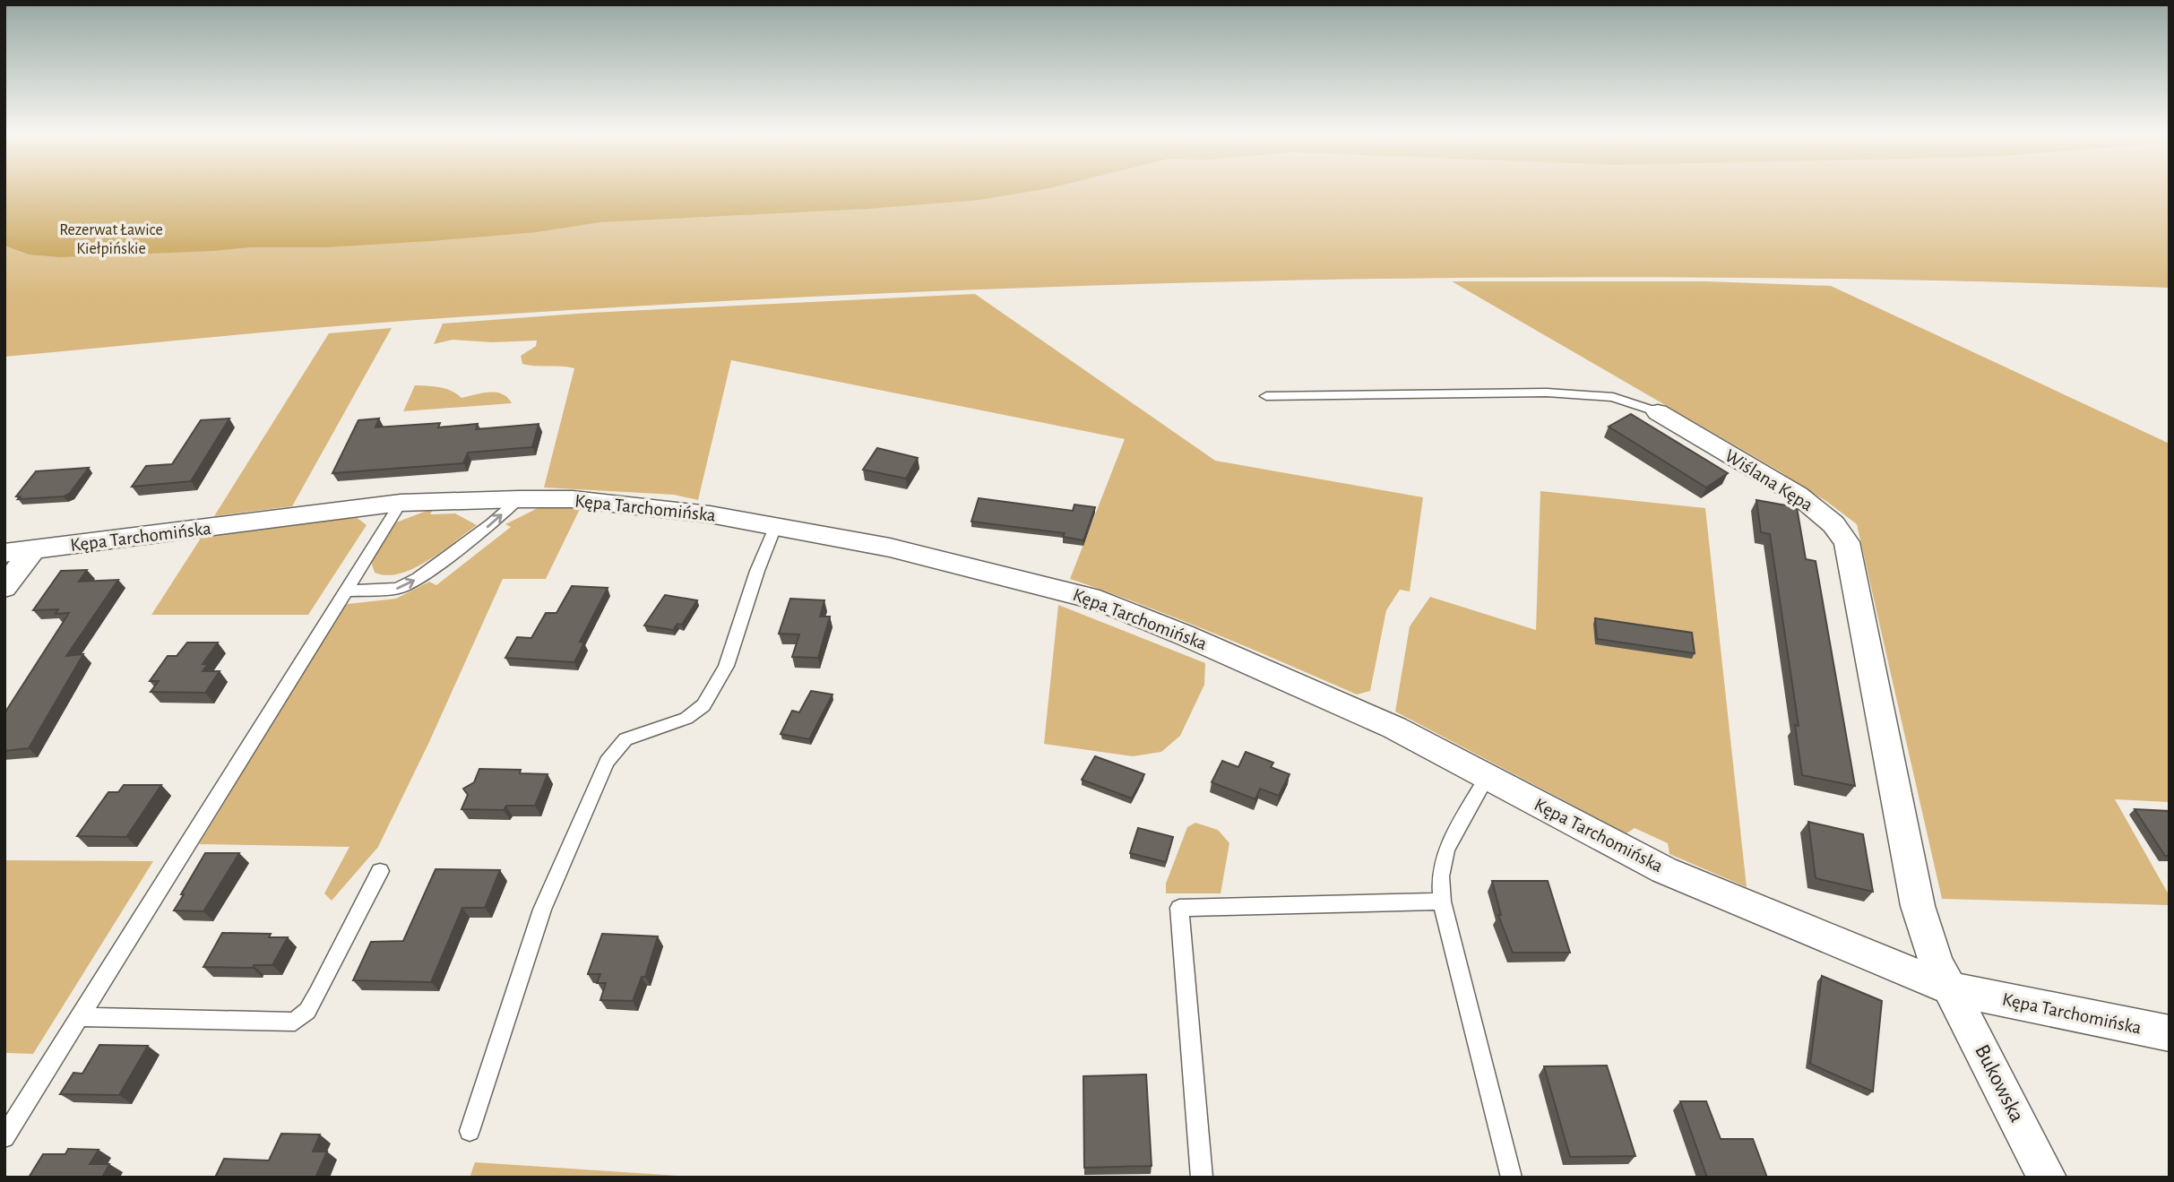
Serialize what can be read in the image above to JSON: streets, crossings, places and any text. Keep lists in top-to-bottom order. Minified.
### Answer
{"streets":{"street":["Wiślana Kępa","Kępa Tarchomińska","Bukowska"]},"crossings":[["Wiślana Kępa","Kępa Tarchomińska"],["Wiślana Kępa","Bukowska"],["Kępa Tarchomińska","Bukowska"]],"parks":["Rezerwat Ławice Kiełpińskie"]}
